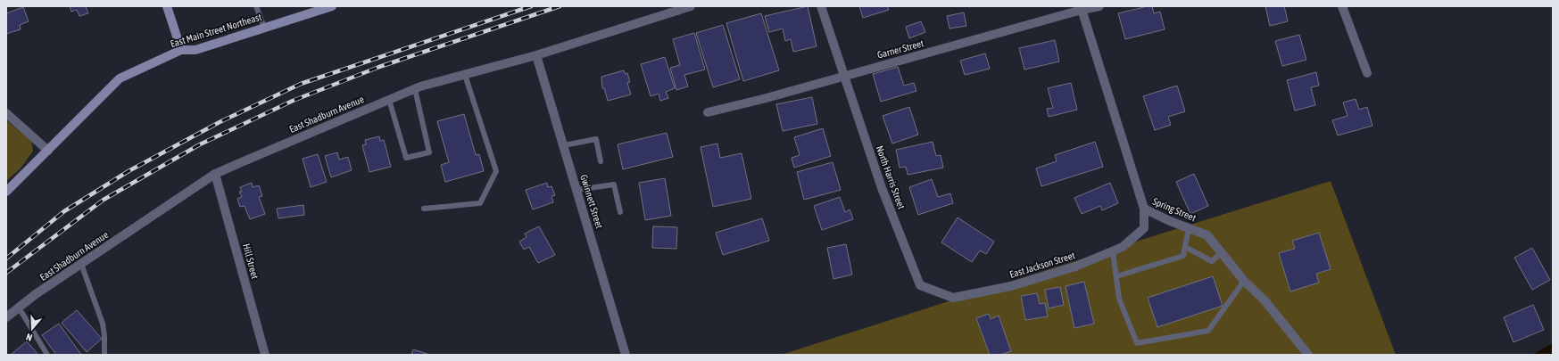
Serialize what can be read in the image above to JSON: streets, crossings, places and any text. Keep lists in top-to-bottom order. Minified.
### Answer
{"streets":{"street":["East Main Street Northeast","Garner Street","East Shadburn Avenue","North Harris Street","Gwinnett Street","Spring Street","Hill Street","East Jackson Street"]},"crossings":[["Garner Street","North Harris Street"],["Garner Street","Spring Street"],["East Shadburn Avenue","Gwinnett Street"],["East Shadburn Avenue","Hill Street"],["North Harris Street","East Jackson Street"],["Spring Street","East Jackson Street"]],"north":"bottom"}
